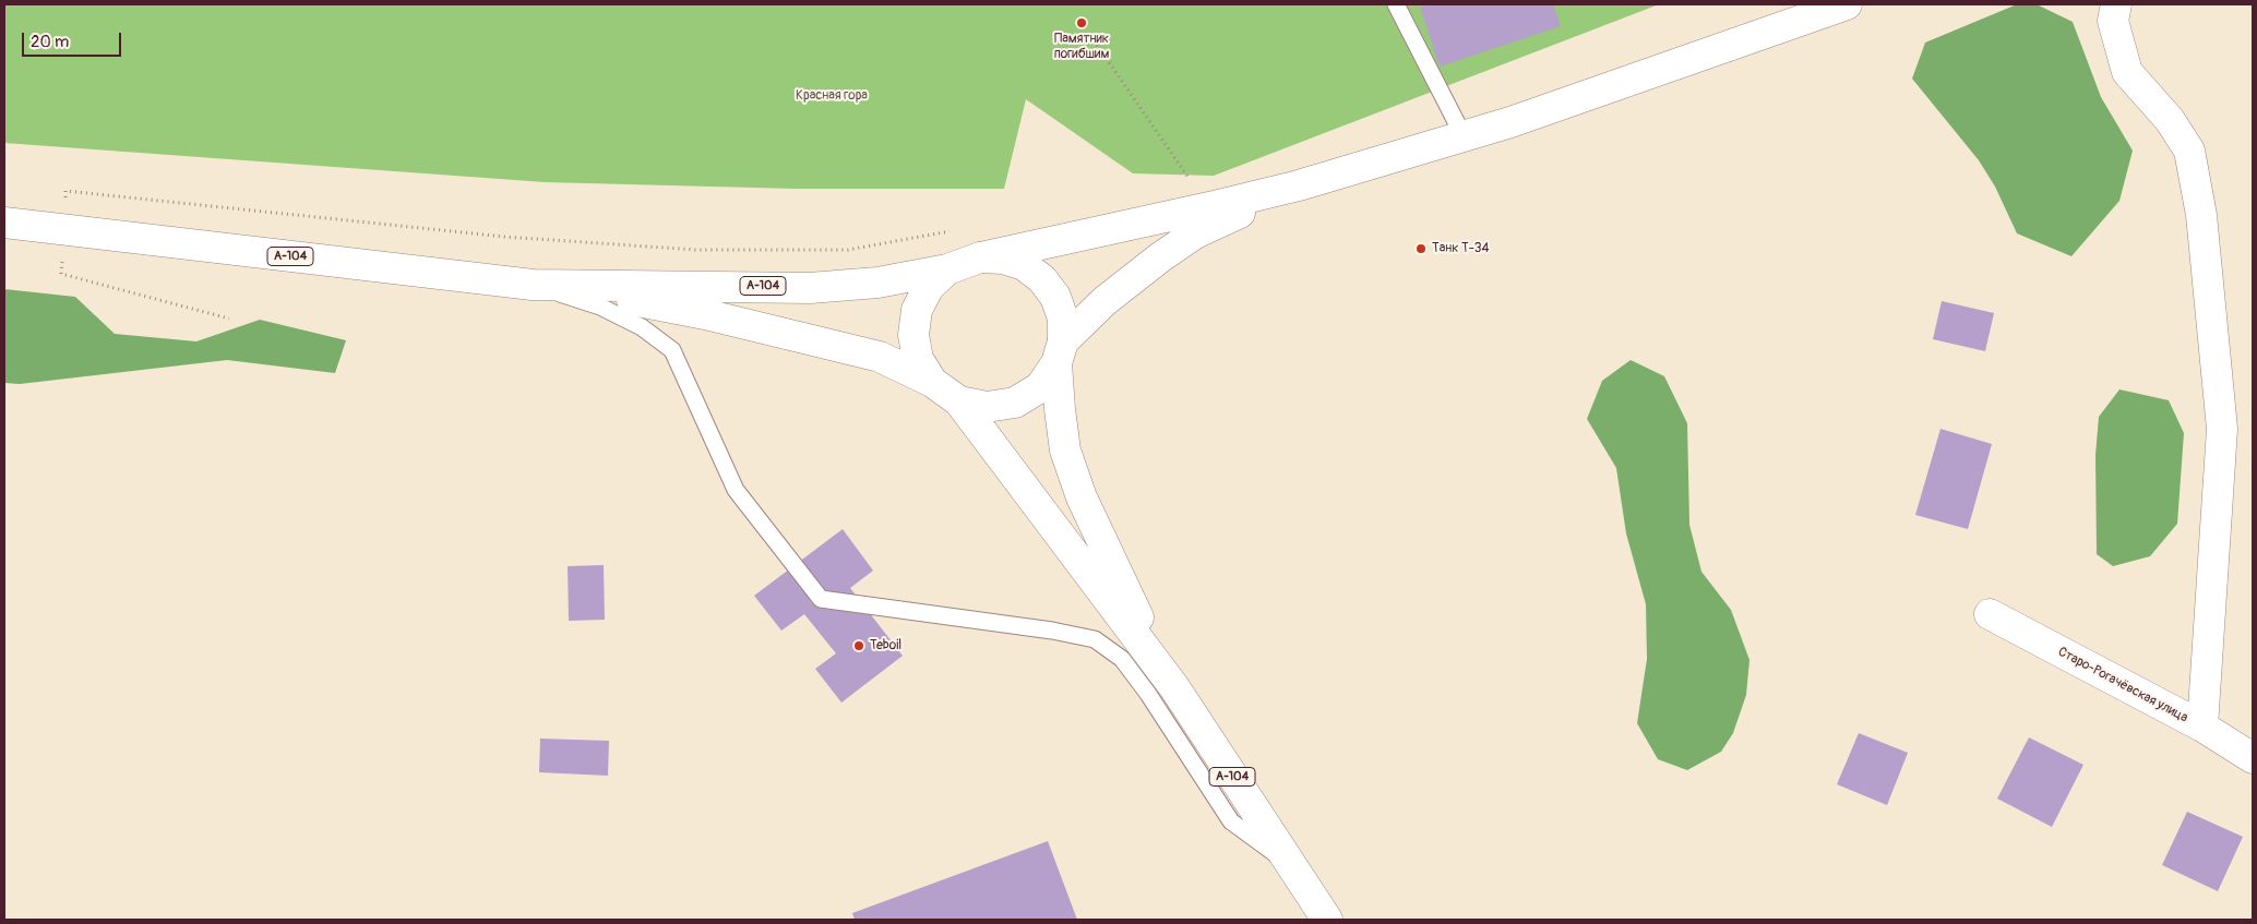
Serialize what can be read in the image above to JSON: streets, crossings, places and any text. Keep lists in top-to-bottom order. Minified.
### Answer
{"streets":{"main road":["А-104","Старо-Рогачёвская улица"]},"parks":["Красная гора"],"places":["Памятник погибшим","Танк Т-34","Teboil"],"scale_bar":"20 m"}
